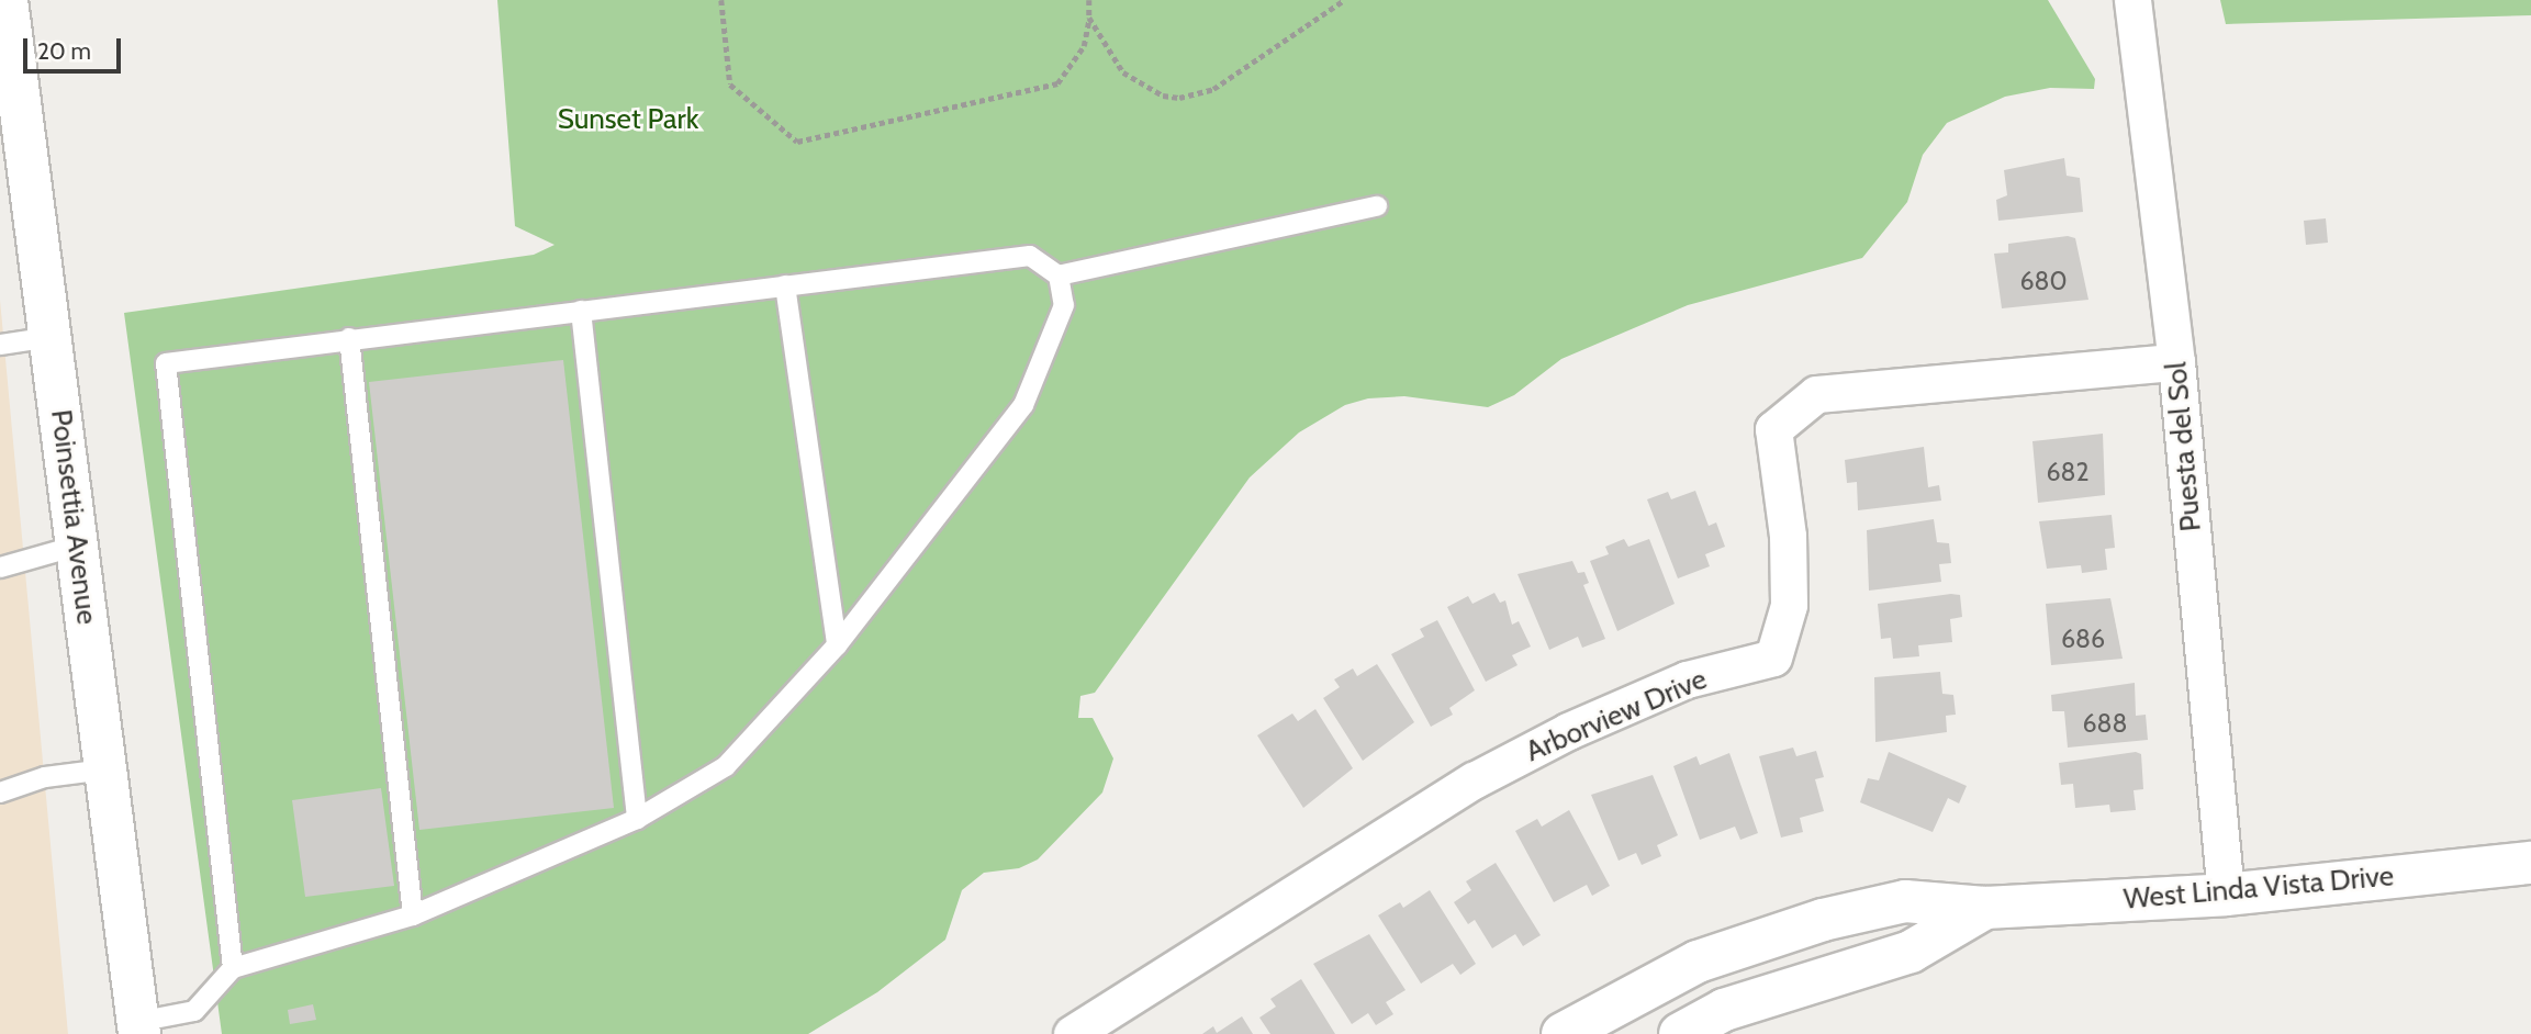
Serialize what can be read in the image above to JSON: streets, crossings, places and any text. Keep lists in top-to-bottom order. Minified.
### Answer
{"streets":{"main road":["Poinsettia Avenue","West Linda Vista Drive"],"street":["Puesta del Sol","Arborview Drive"]},"crossings":[["Puesta del Sol","Arborview Drive"],["Puesta del Sol","West Linda Vista Drive"]],"parks":["Sunset Park"],"house_numbers":["680","682","686","688"],"scale_bar":"20 m"}
